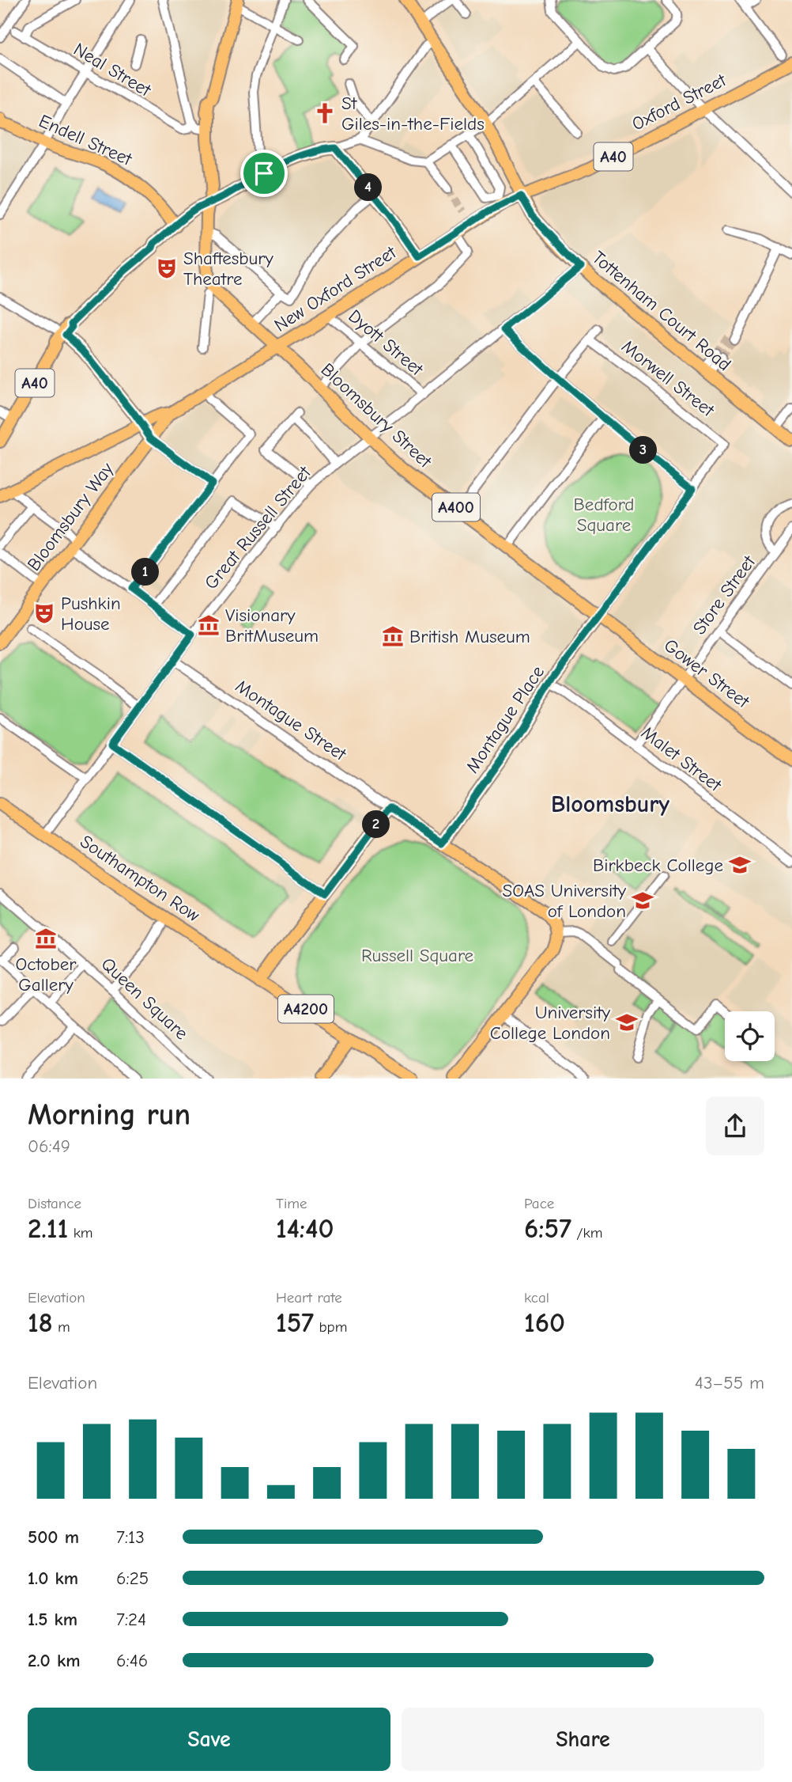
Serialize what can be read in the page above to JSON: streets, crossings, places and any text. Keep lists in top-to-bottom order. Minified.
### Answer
{"streets":{"main road":["Oxford Street","Endell Street","A40","New Oxford Street","Tottenham Court Road","Bloomsbury Street","A400","Bloomsbury Way","Gower Street","Montague Place","Southampton Row","A4200"],"street":["Neal Street","Dyott Street","Morwell Street","Great Russell Street","Store Street","Montague Street","Malet Street","Queen Square"]},"crossings":[["Oxford Street","New Oxford Street"],["Oxford Street","Tottenham Court Road"],["New Oxford Street","Tottenham Court Road"],["New Oxford Street","Dyott Street"],["New Oxford Street","Bloomsbury Street"],["New Oxford Street","A400"],["New Oxford Street","Bloomsbury Way"],["Tottenham Court Road","Great Russell Street"],["Dyott Street","Great Russell Street"],["Bloomsbury Street","A400"],["Bloomsbury Street","Great Russell Street"],["A400","Gower Street"],["A400","Montague Place"],["Great Russell Street","Montague Street"],["Great Russell Street","Southampton Row"],["Store Street","Gower Street"],["Store Street","Malet Street"],["Gower Street","Montague Place"],["Montague Place","Malet Street"],["Montague Street","A4200"],["Southampton Row","A4200"]],"districts":["Bloomsbury"],"parks":["Bedford Square","Russell Square"],"places":{"church":["St Giles-in-the-Fields"],"theatre":["Shaftesbury Theatre","Pushkin House"],"museum":["Visionary BritMuseum","British Museum","October Gallery"],"school or university":["Birkbeck College","SOAS University of London","University College London"]},"page":{"pins":["4","3","1","2"],"heading":["Morning run","06:49"],"stats":[["Distance","2.11 km"],["Time","14:40"],["Pace","6:57 /km"],["Elevation","18 m"],["Heart rate","157 bpm"],["kcal","160"]],"chart":["Elevation","43–55 m"],"list":[{"name":"500 m","note":"7:13"},{"name":"1.0 km","note":"6:25"},{"name":"1.5 km","note":"7:24"},{"name":"2.0 km","note":"6:46"}],"buttons":["Save","Share"]}}
